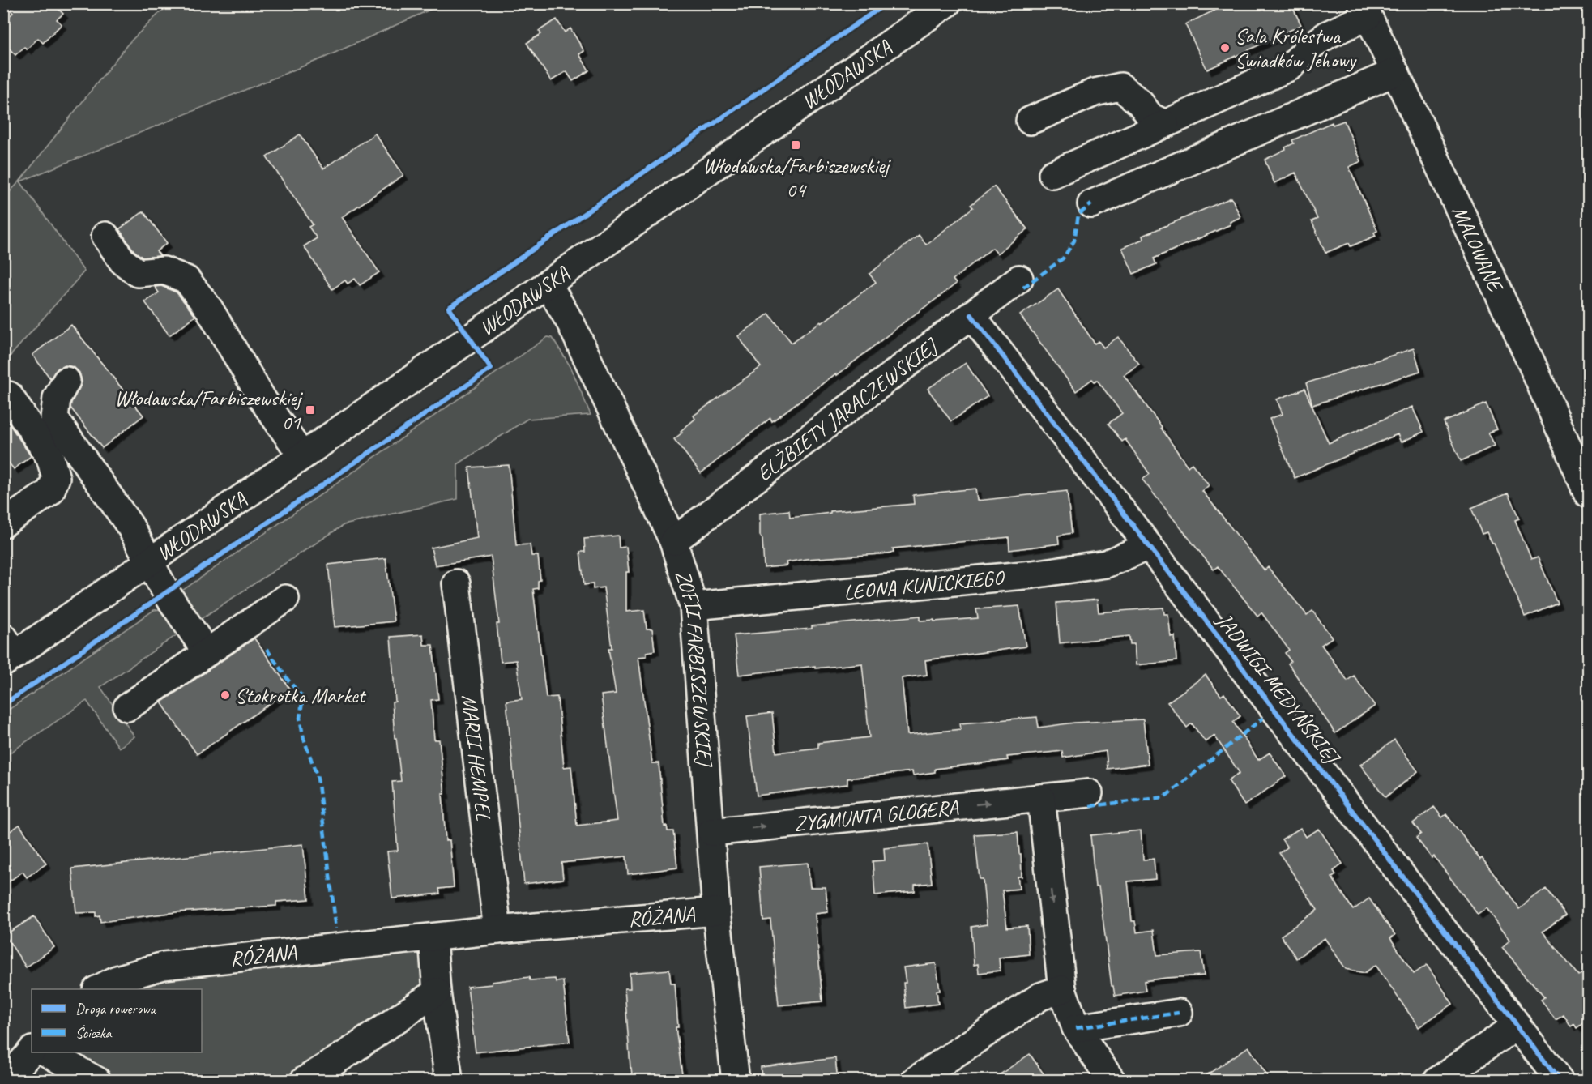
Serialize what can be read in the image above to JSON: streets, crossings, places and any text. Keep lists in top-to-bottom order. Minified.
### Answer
{"streets":{"street":["WŁODAWSKA","MALOWANE","ELŻBIETY JARACZEWSKIEJ","LEONA KUNICKIEGO","ZOFII FARBISZEWSKIEJ","JADWIGI MEDYŃSKIEJ","MARII HEMPEL","ZYGMUNTA GLOGERA","RÓŻANA"]},"crossings":[["WŁODAWSKA","ZOFII FARBISZEWSKIEJ"],["ELŻBIETY JARACZEWSKIEJ","ZOFII FARBISZEWSKIEJ"],["ELŻBIETY JARACZEWSKIEJ","JADWIGI MEDYŃSKIEJ"],["LEONA KUNICKIEGO","ZOFII FARBISZEWSKIEJ"],["LEONA KUNICKIEGO","JADWIGI MEDYŃSKIEJ"],["ZOFII FARBISZEWSKIEJ","ZYGMUNTA GLOGERA"],["ZOFII FARBISZEWSKIEJ","RÓŻANA"],["MARII HEMPEL","RÓŻANA"]],"one_way":["ZYGMUNTA GLOGERA"],"places":{"other":["Sala Królestwa Swiadków Jehowy","Stokrotka Market"],"transit":["Włodawska/Farbiszewskiej 04","Włodawska/Farbiszewskiej 01"]},"legend":["Droga rowerowa","Ścieżka"]}
